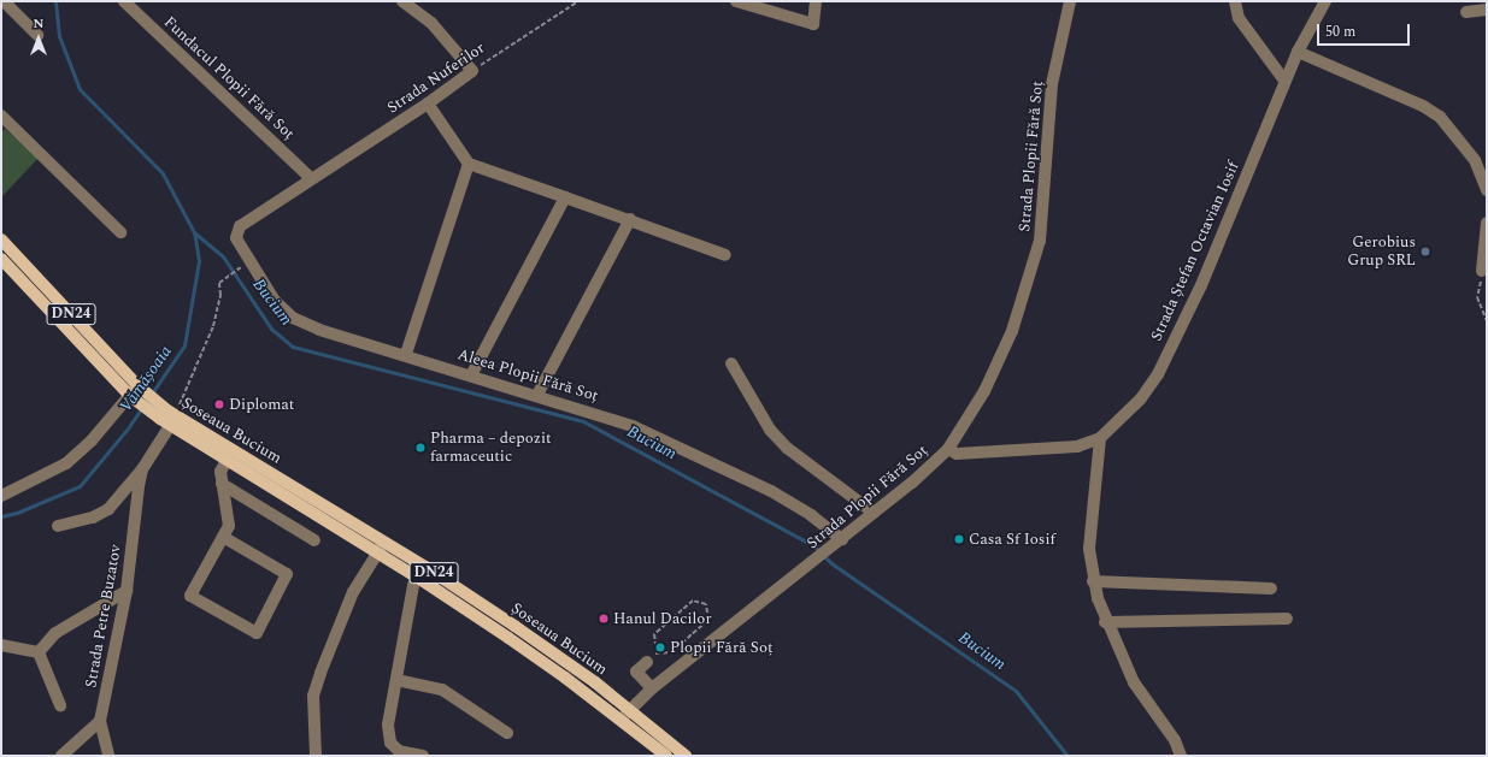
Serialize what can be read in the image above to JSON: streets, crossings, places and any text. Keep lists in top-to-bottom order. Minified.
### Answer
{"streets":{"main road":["DN24","Șoseaua Bucium"],"street":["Fundacul Plopii Fără Soț","Strada Nuferilor","Strada Plopii Fără Soț","Strada Ștefan Octavian Iosif","Aleea Plopii Fără Soț","Strada Petre Buzatov"]},"crossings":[["Fundacul Plopii Fără Soț","Strada Nuferilor"],["Strada Nuferilor","Aleea Plopii Fără Soț"],["Strada Plopii Fără Soț","Strada Ștefan Octavian Iosif"],["Strada Plopii Fără Soț","Aleea Plopii Fără Soț"],["Strada Plopii Fără Soț","Șoseaua Bucium"],["Șoseaua Bucium","Strada Petre Buzatov"]],"water":["Bucium","Vămășoaia"],"places":["Gerobius Grup SRL","Diplomat","Pharma – depozit farmaceutic","Casa Sf Iosif","Hanul Dacilor","Plopii Fără Soț"],"scale_bar":"50 m","north":"top"}
